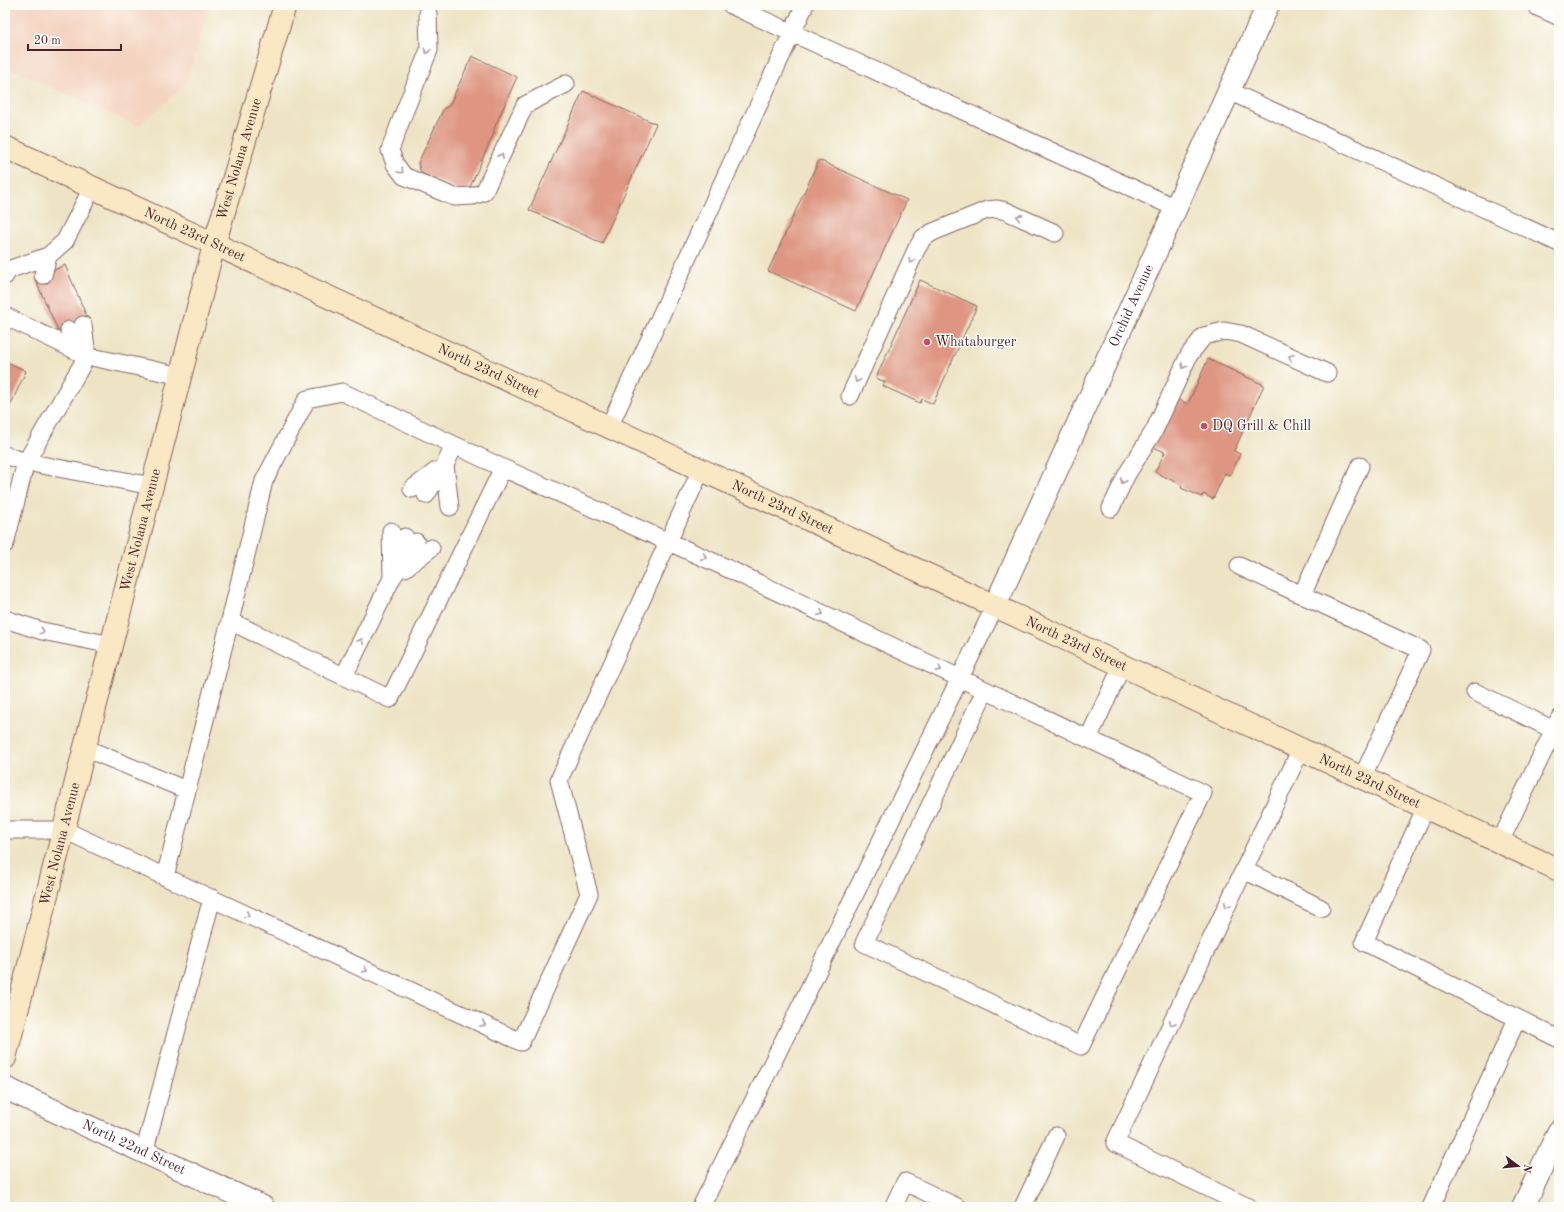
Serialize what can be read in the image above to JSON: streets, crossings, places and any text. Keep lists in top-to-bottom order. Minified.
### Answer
{"streets":{"main road":["West Nolana Avenue","North 23rd Street"],"street":["Orchid Avenue","North 22nd Street"]},"crossings":[["West Nolana Avenue","North 23rd Street"],["North 23rd Street","Orchid Avenue"]],"places":["Whataburger","DQ Grill & Chill"],"scale_bar":"20 m","north":"right"}
